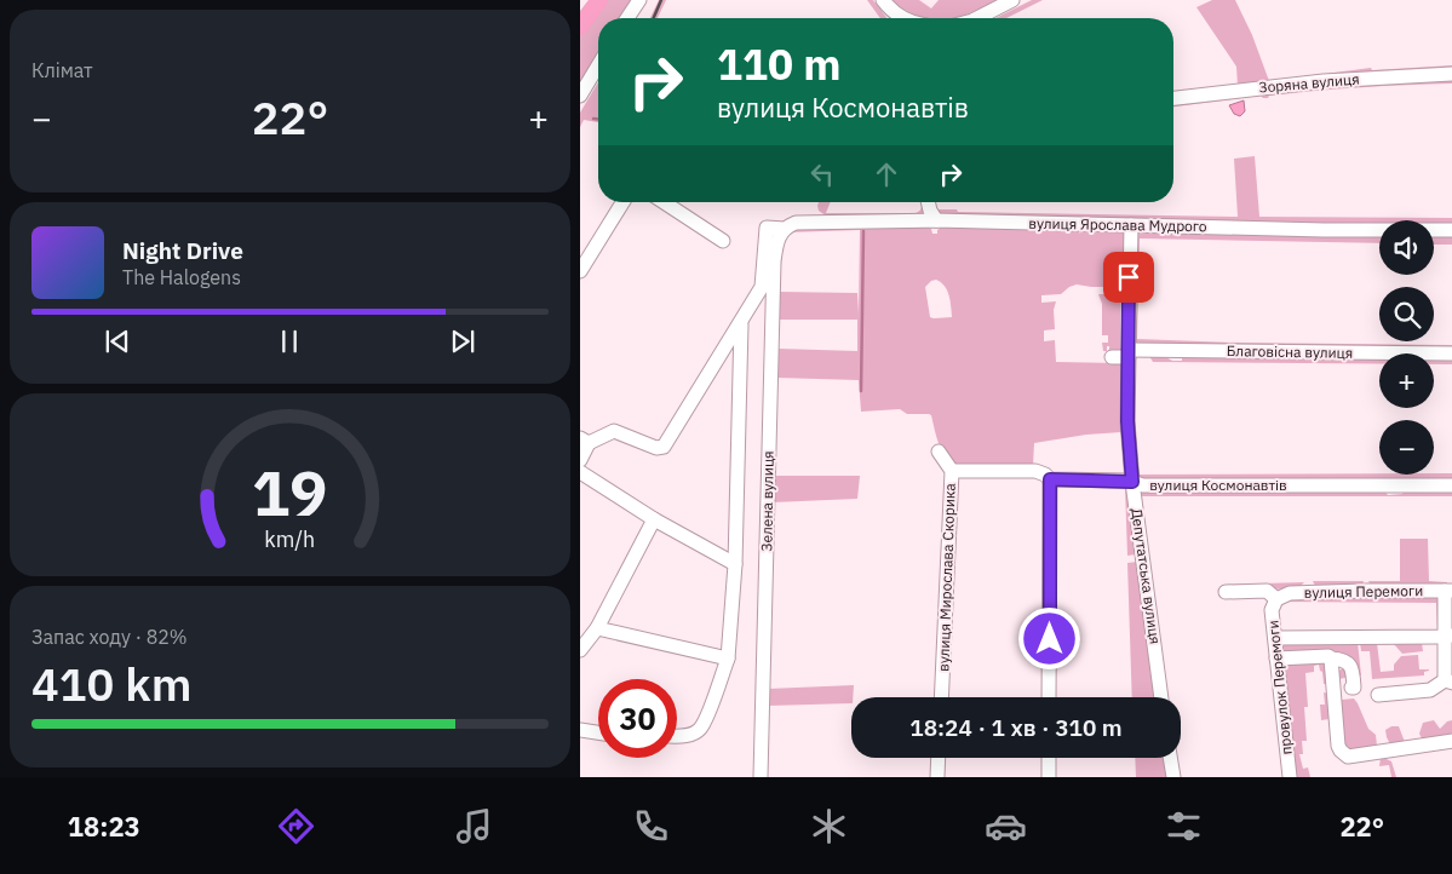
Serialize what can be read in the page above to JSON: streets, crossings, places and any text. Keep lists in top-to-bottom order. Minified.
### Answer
{"streets":{"street":["Зоряна вулиця","вулиця Ярослава Мудрого","Благовісна вулиця","вулиця Космонавтів","Зелена вулиця","Депутатська вулиця","вулиця Мирослава Скорика","вулиця Перемоги","провулок Перемоги"]},"crossings":[["вулиця Ярослава Мудрого","Зелена вулиця"],["вулиця Ярослава Мудрого","Депутатська вулиця"],["Благовісна вулиця","Депутатська вулиця"],["вулиця Космонавтів","Депутатська вулиця"],["вулиця Космонавтів","вулиця Мирослава Скорика"],["вулиця Перемоги","провулок Перемоги"]],"page":{"tile":["Клімат",["Запас ходу · 82%","410 km"]],"turn":["110 m","вулиця Космонавтів"],"heat":["−","22°","+"],"map_buttons":["+","−"],"song":["Night Drive","The Halogens"],"limit":"30","trip":"18:24 · 1 хв · 310 m","tabs":["18:23","22°"],"gauge":["19","km/h"]}}
